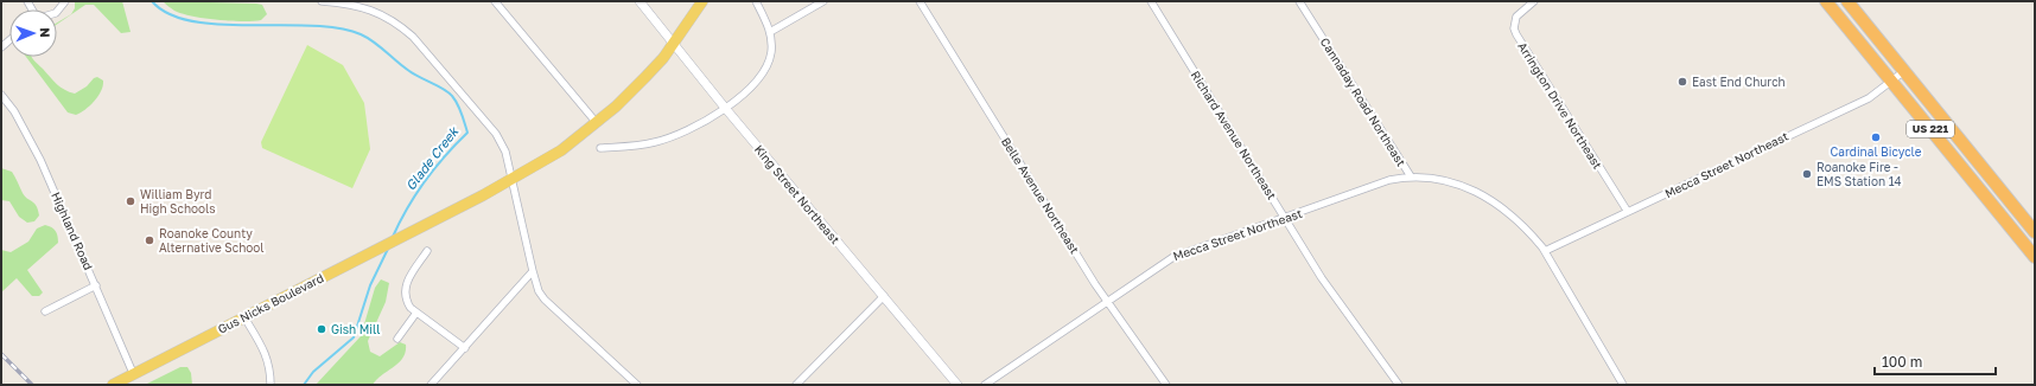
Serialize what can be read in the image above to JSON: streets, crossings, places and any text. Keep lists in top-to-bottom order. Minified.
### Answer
{"streets":{"highway":["US 221"],"main road":["Gus Nicks Boulevard"],"street":["Cannaday Road Northeast","Arrington Drive Northeast","Richard Avenue Northeast","Mecca Street Northeast","King Street Northeast","Belle Avenue Northeast","Highland Road"]},"crossings":[["Cannaday Road Northeast","Mecca Street Northeast"],["Arrington Drive Northeast","Mecca Street Northeast"],["US 221","Mecca Street Northeast"],["Richard Avenue Northeast","Mecca Street Northeast"],["Mecca Street Northeast","Belle Avenue Northeast"],["King Street Northeast","Gus Nicks Boulevard"],["Highland Road","Gus Nicks Boulevard"]],"water":["Glade Creek"],"places":["East End Church","Cardinal Bicycle","Roanoke Fire - EMS Station 14","William Byrd High Schools","Roanoke County Alternative School","Gish Mill"],"scale_bar":"100 m","north":"right"}
